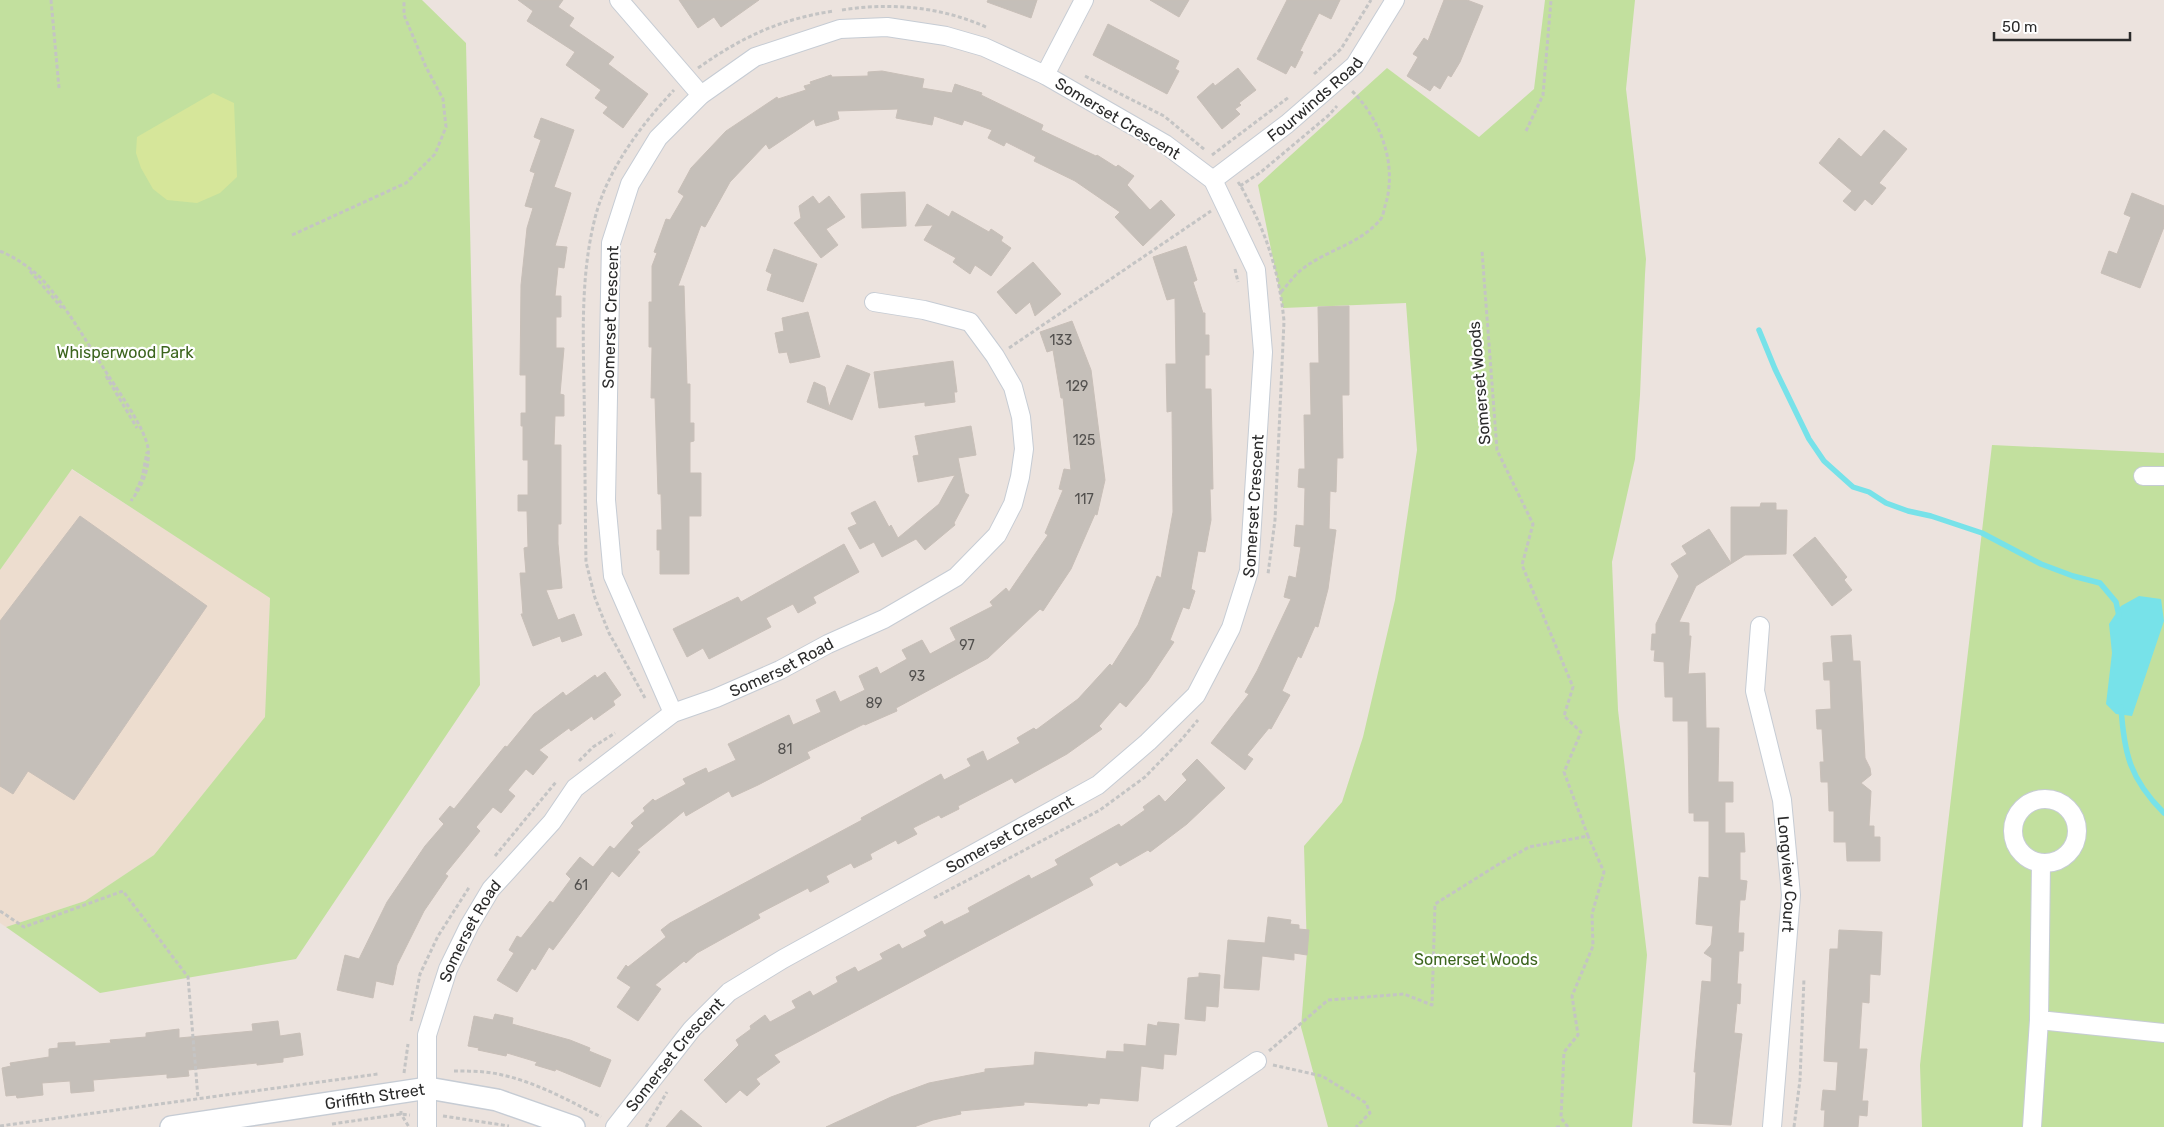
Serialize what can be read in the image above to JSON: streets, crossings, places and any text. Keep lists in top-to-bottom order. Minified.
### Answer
{"streets":{"street":["Fourwinds Road","Somerset Crescent","Somerset Road","Longview Court","Griffith Street"],"path":["Somerset Woods"]},"crossings":[["Fourwinds Road","Somerset Crescent"],["Somerset Crescent","Somerset Road"],["Somerset Road","Griffith Street"]],"parks":["Whisperwood Park","Somerset Woods"],"house_numbers":["133","129","125","117","97","93","89","81","61"],"scale_bar":"50 m"}
